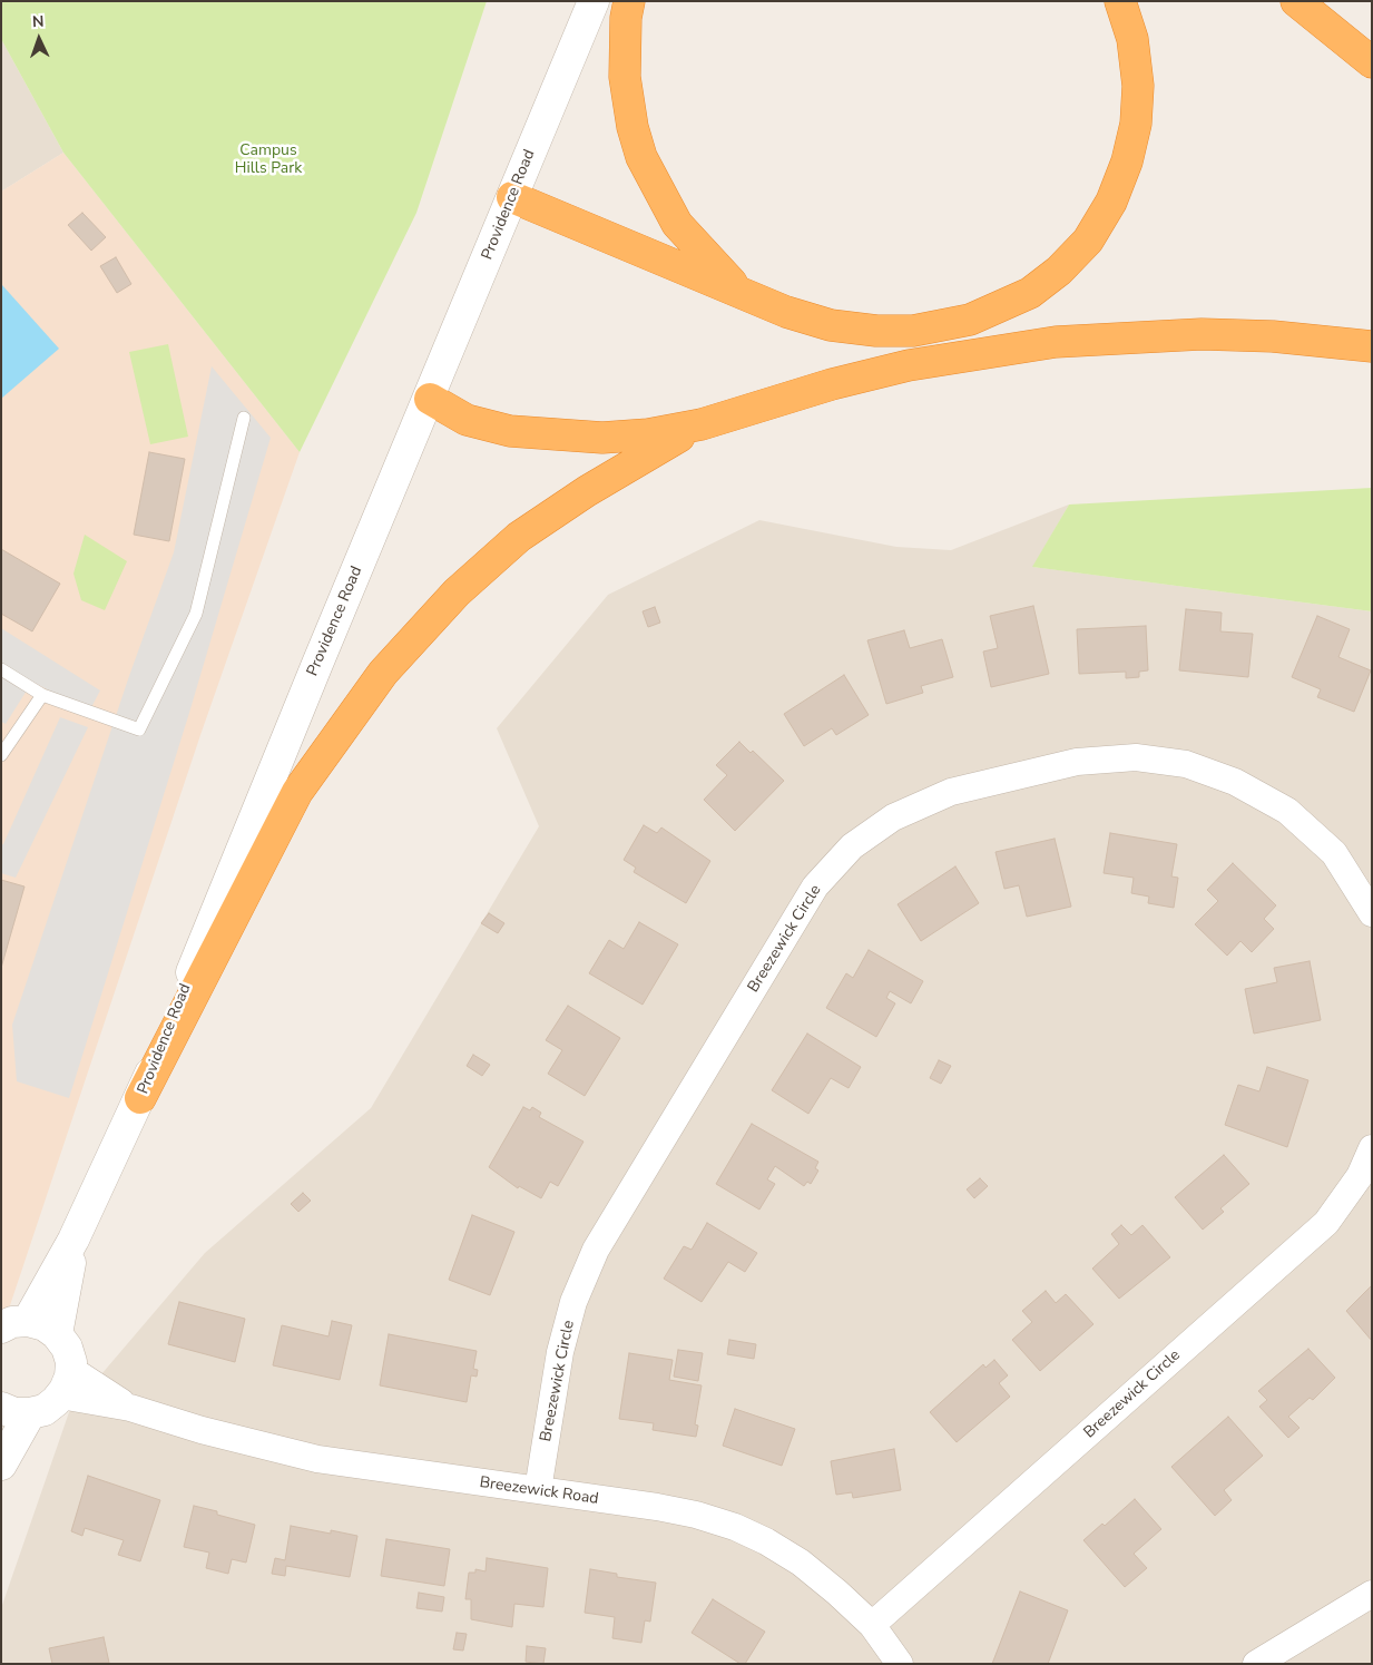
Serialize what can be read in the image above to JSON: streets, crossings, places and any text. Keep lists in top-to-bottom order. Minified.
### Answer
{"streets":{"street":["Providence Road","Breezewick Circle","Breezewick Road"]},"crossings":[["Breezewick Circle","Breezewick Road"]],"parks":["Campus Hills Park"],"north":"top"}
